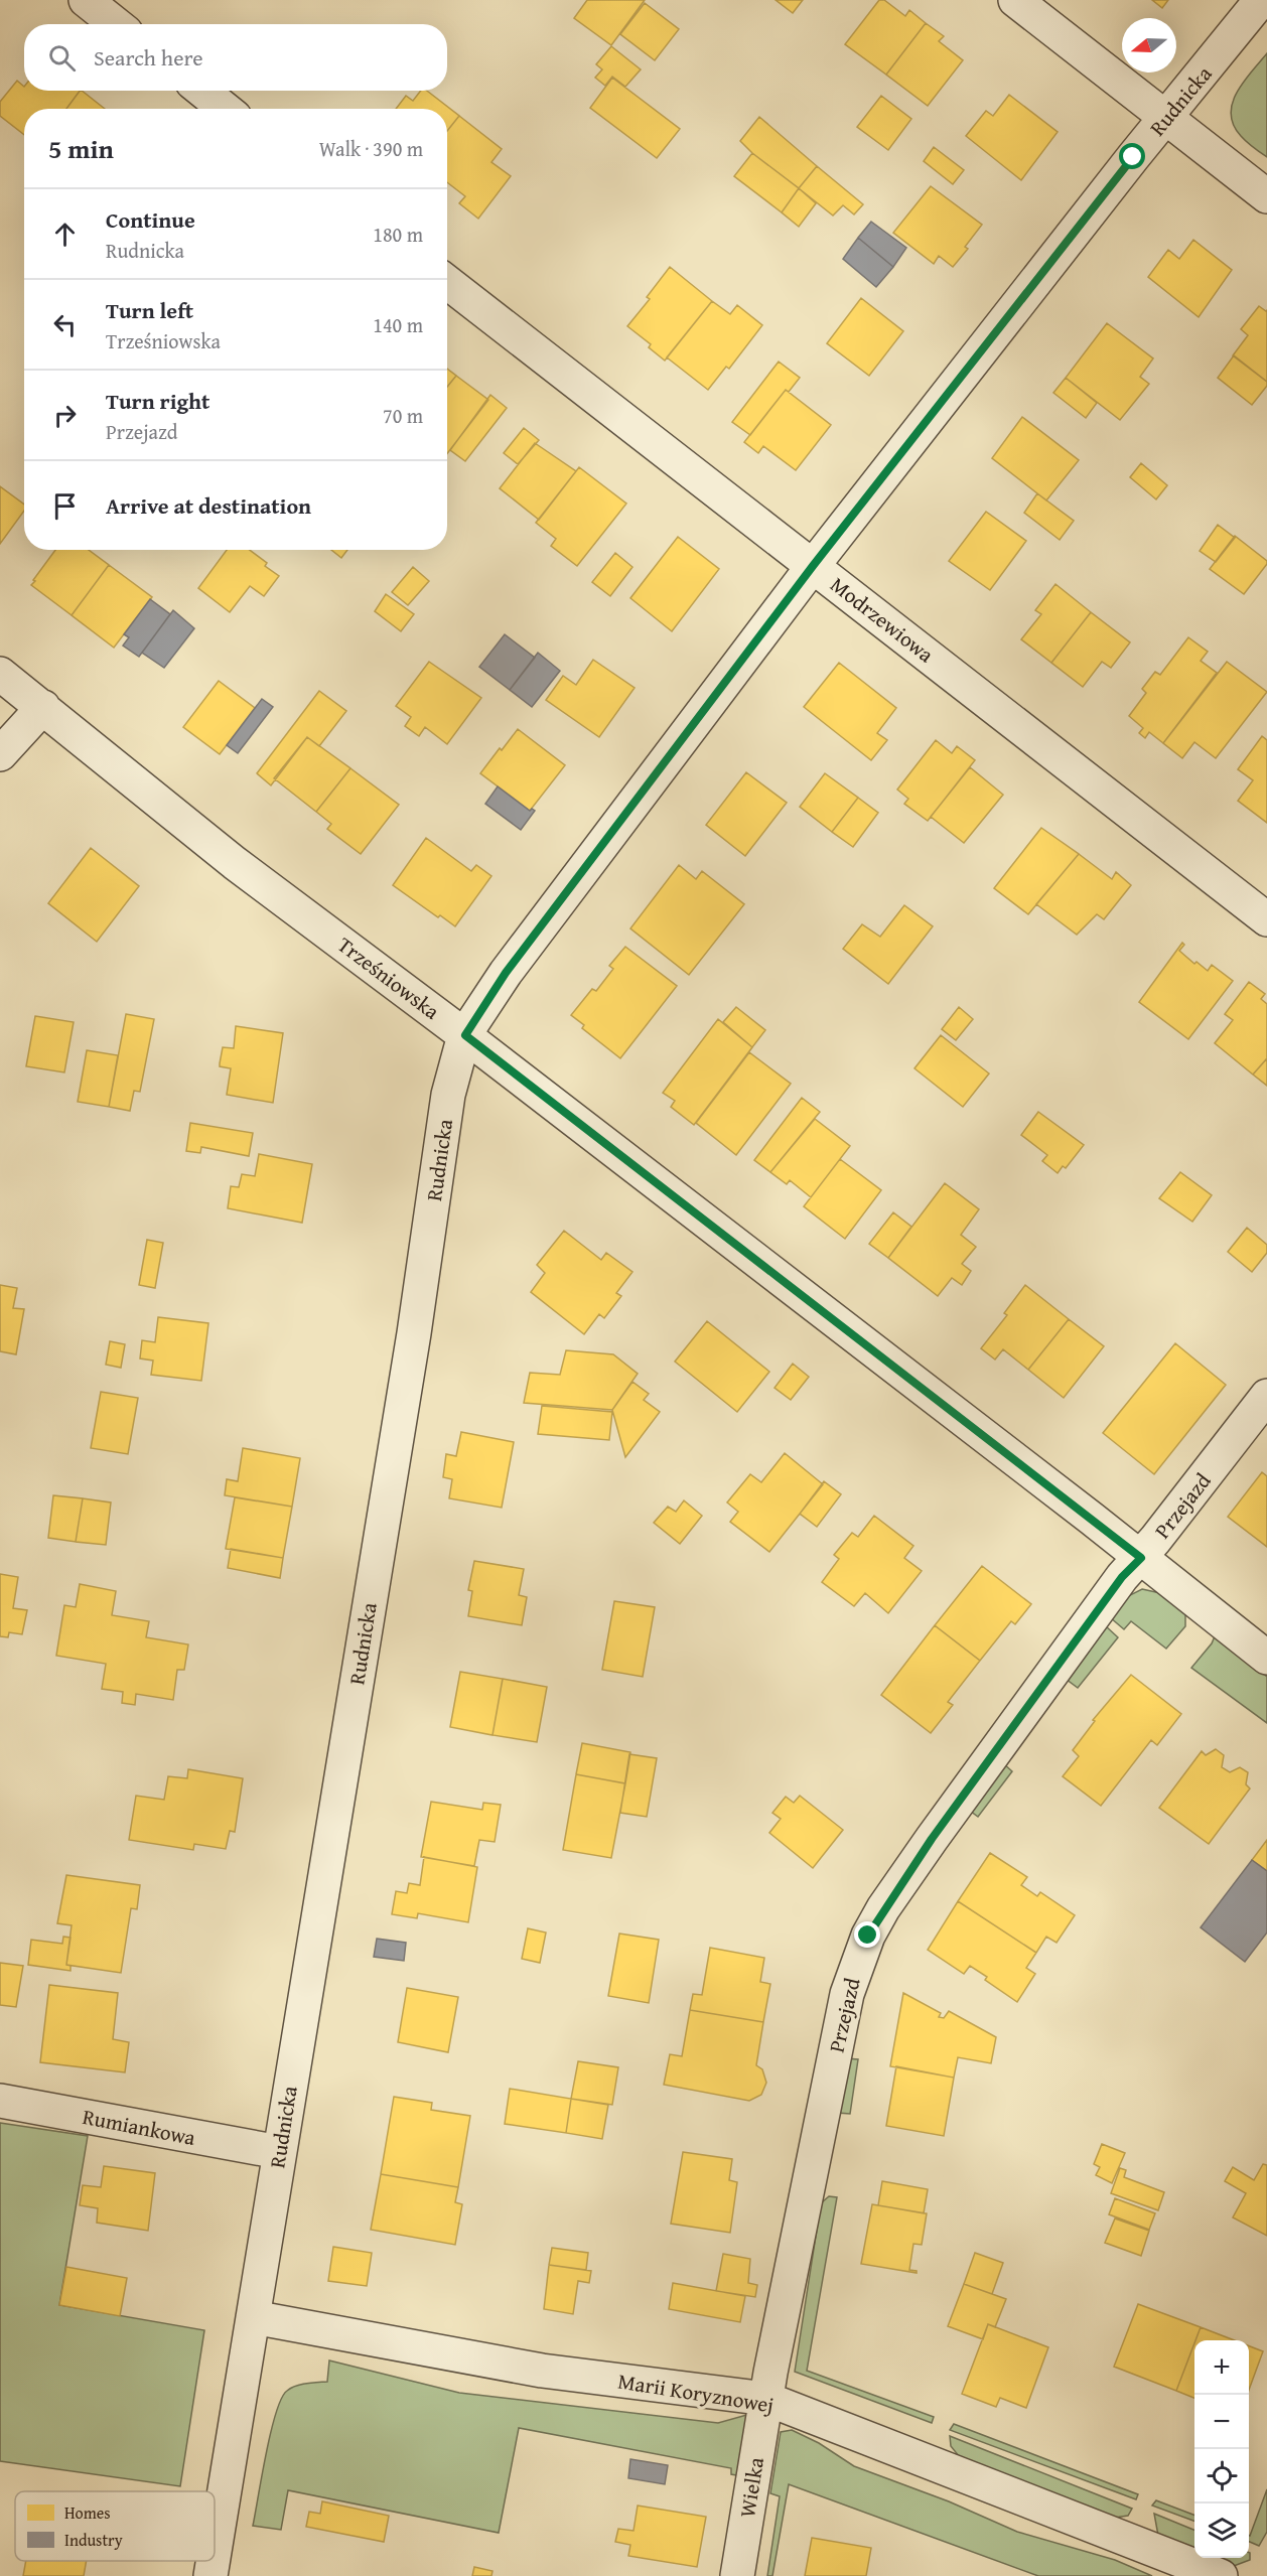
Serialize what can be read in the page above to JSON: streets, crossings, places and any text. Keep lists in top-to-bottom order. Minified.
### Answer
{"streets":{"street":["Rudnicka","Modrzewiowa","Trześniowska","Przejazd","Rumiankowa","Marii Koryznowej","Wielka"]},"crossings":[["Rudnicka","Modrzewiowa"],["Rudnicka","Trześniowska"],["Rudnicka","Rumiankowa"],["Rudnicka","Marii Koryznowej"],["Trześniowska","Przejazd"],["Przejazd","Marii Koryznowej"],["Przejazd","Wielka"],["Marii Koryznowej","Wielka"]],"legend":["Homes","Industry"],"north":"left","page":{"search":"Search here","heading":["5 min","Walk · 390 m"],"list":[["Continue","Rudnicka","180 m"],["Turn left","Trześniowska","140 m"],["Turn right","Przejazd","70 m"],"Arrive at destination"],"map_buttons":["+","−"]}}
